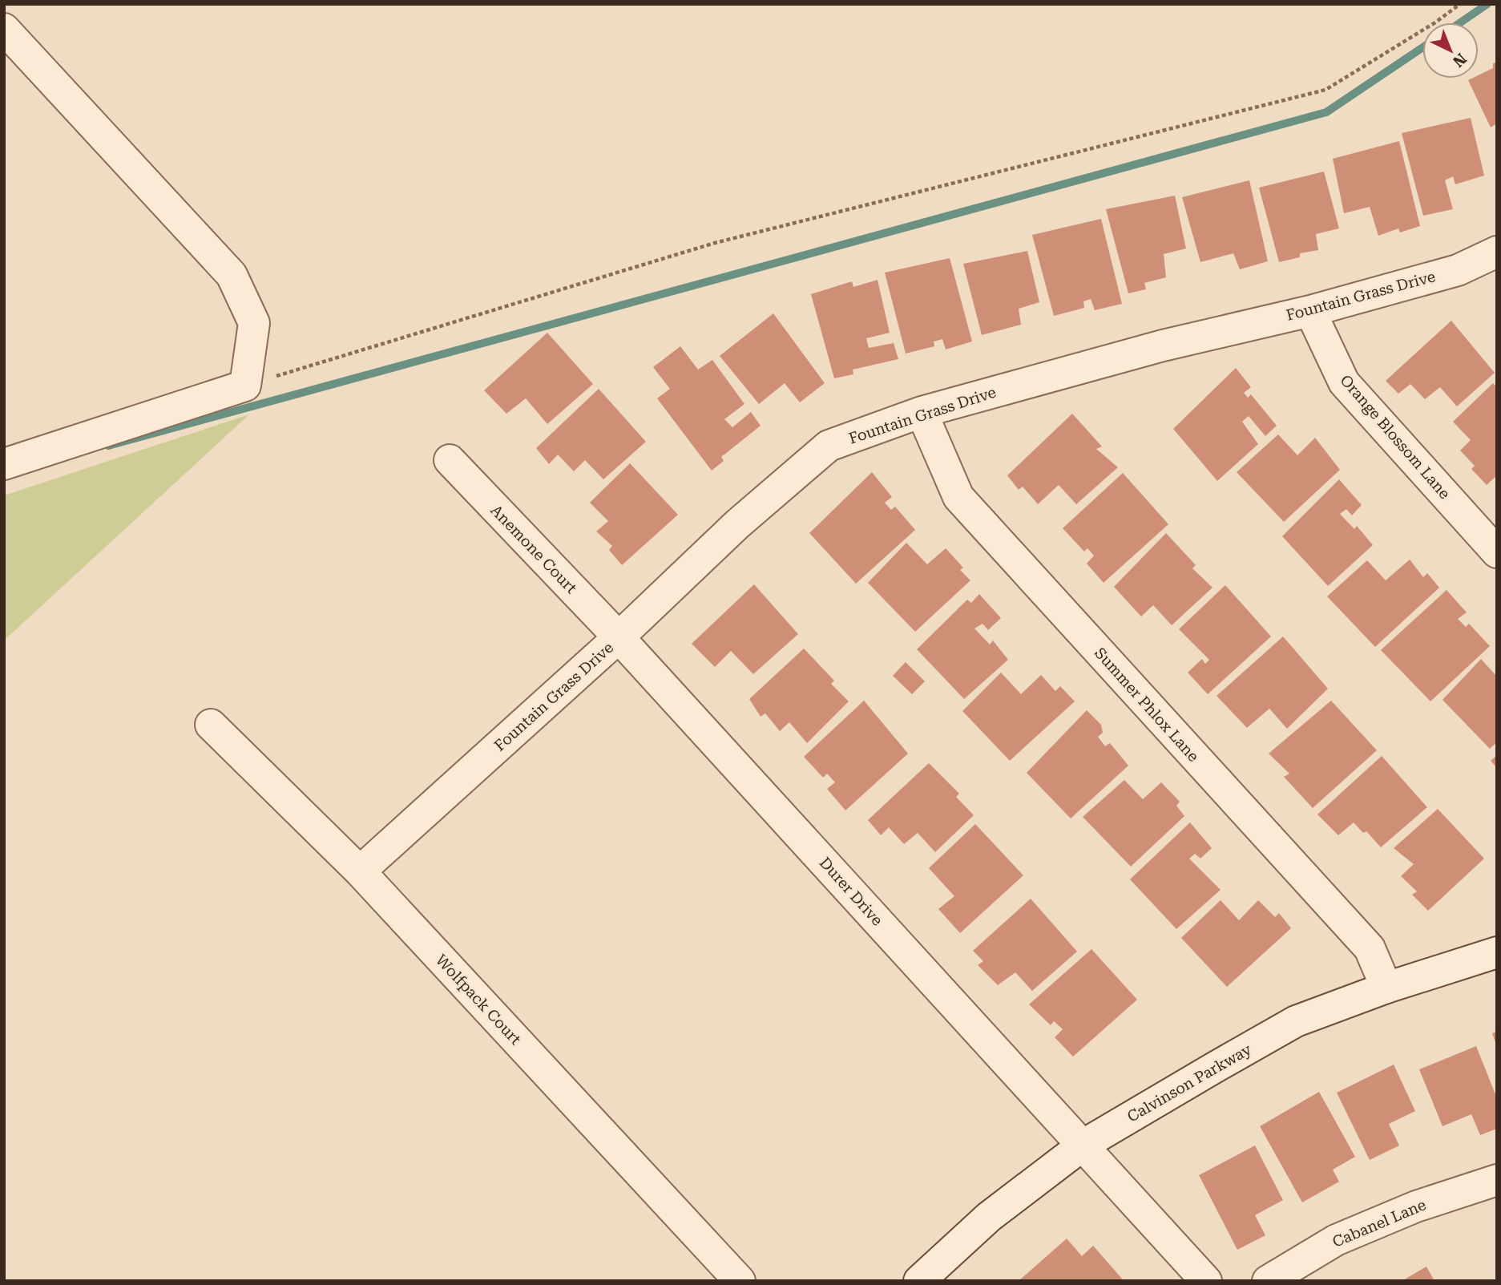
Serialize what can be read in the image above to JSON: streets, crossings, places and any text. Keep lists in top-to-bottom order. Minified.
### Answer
{"streets":{"street":["Fountain Grass Drive","Orange Blossom Lane","Anemone Court","Summer Phlox Lane","Durer Drive","Wolfpack Court","Calvinson Parkway","Cabanel Lane"]},"crossings":[["Fountain Grass Drive","Orange Blossom Lane"],["Fountain Grass Drive","Anemone Court"],["Fountain Grass Drive","Summer Phlox Lane"],["Fountain Grass Drive","Durer Drive"],["Fountain Grass Drive","Wolfpack Court"],["Anemone Court","Durer Drive"],["Summer Phlox Lane","Calvinson Parkway"],["Durer Drive","Calvinson Parkway"]],"north":"bottom right"}
